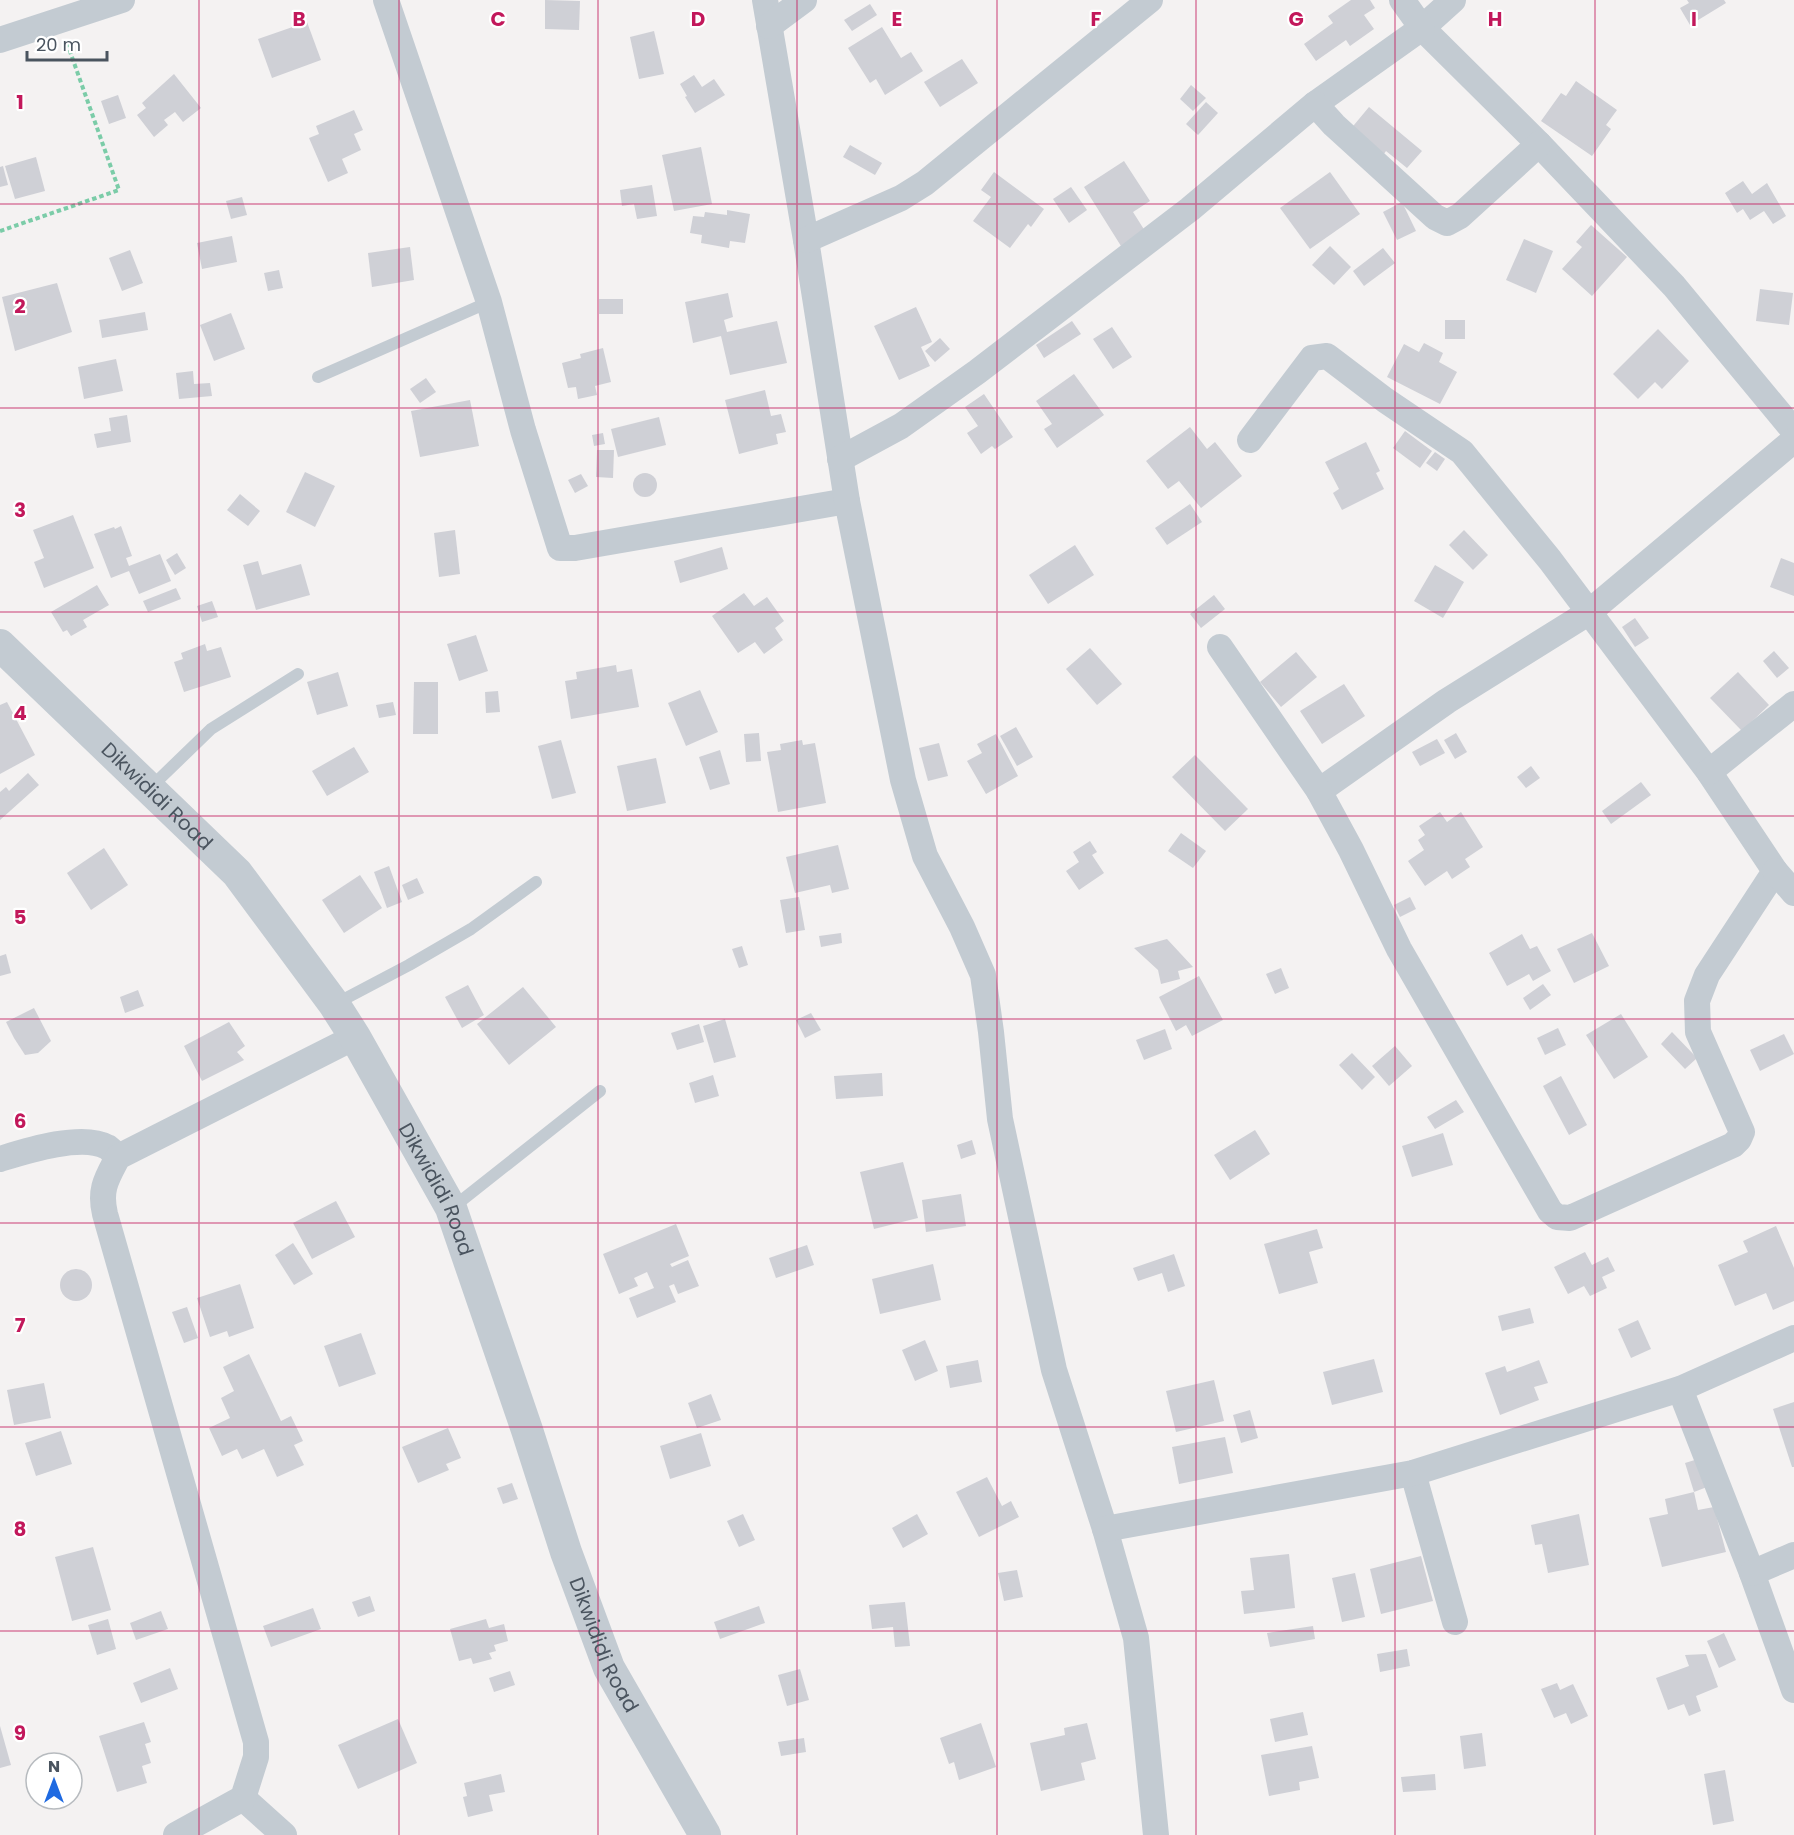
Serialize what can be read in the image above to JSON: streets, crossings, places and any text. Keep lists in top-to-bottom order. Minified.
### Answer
{"streets":{"street":["Dikwididi Road"]},"scale_bar":"20 m","north":"top","grid":{"columns":["B","C","D","E","F","G","H","I"],"rows":["1","2","3","4","5","6","7","8","9"]}}
